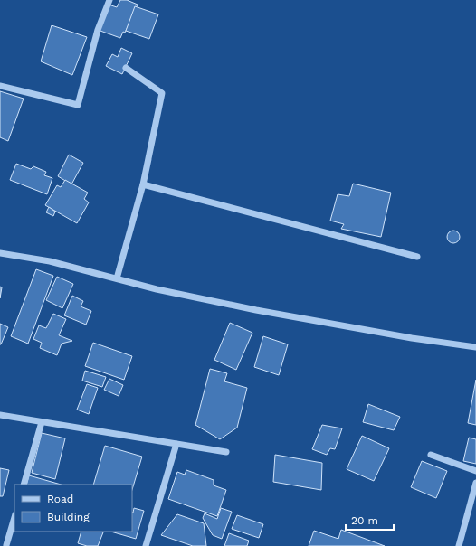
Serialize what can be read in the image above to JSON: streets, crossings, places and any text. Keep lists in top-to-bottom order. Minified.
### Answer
{"legend":["Road","Building"],"scale_bar":"20 m"}
